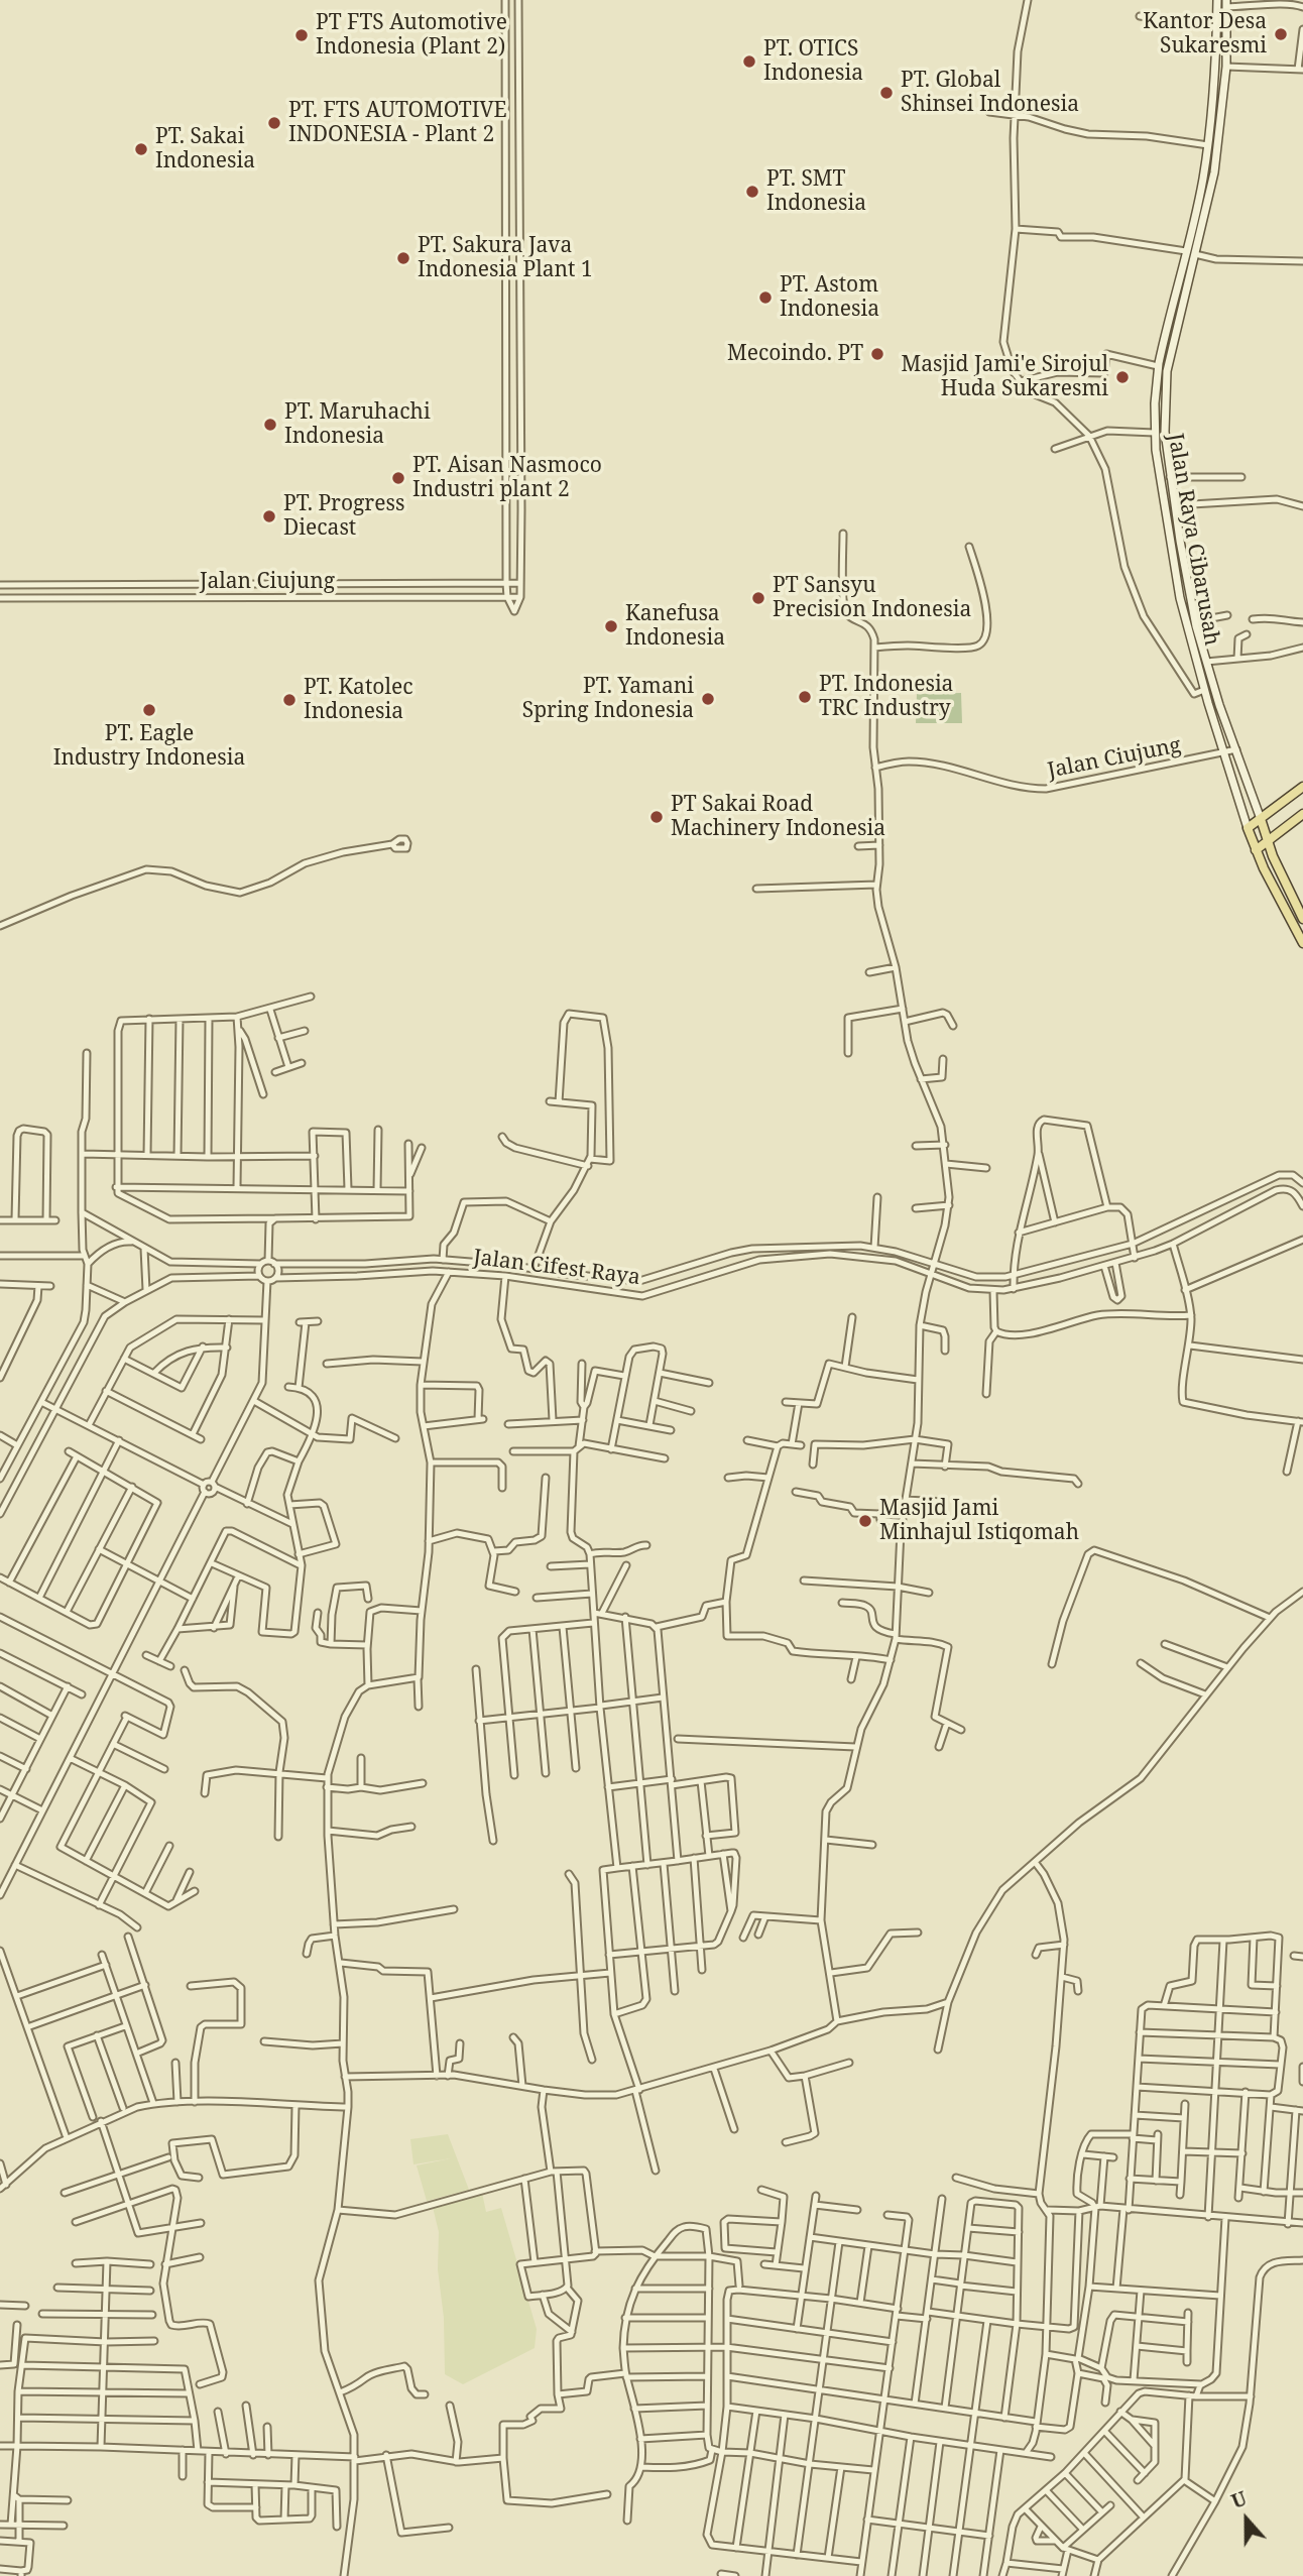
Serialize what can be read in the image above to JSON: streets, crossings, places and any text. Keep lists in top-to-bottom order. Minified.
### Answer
{"streets":{"main road":["Jalan Raya Cibarusah"],"street":["Jalan Ciujung","Jalan Cifest Raya"]},"crossings":[["Jalan Raya Cibarusah","Jalan Ciujung"]],"places":["Kantor Desa Sukaresmi","PT FTS Automotive Indonesia (Plant 2)","PT. OTICS Indonesia","PT. Global Shinsei Indonesia","PT. FTS AUTOMOTIVE INDONESIA - Plant 2","PT. Sakai Indonesia","PT. SMT Indonesia","PT. Sakura Java Indonesia Plant 1","PT. Astom Indonesia","Mecoindo. PT","Masjid Jami'e Sirojul Huda Sukaresmi","PT. Maruhachi Indonesia","PT. Aisan Nasmoco Industri plant 2","PT. Progress Diecast","PT Sansyu Precision Indonesia","Kanefusa Indonesia","PT. Indonesia TRC Industry","PT. Yamani Spring Indonesia","PT. Katolec Indonesia","PT. Eagle Industry Indonesia","PT Sakai Road Machinery Indonesia","Masjid Jami Minhajul Istiqomah"],"north":"top"}
